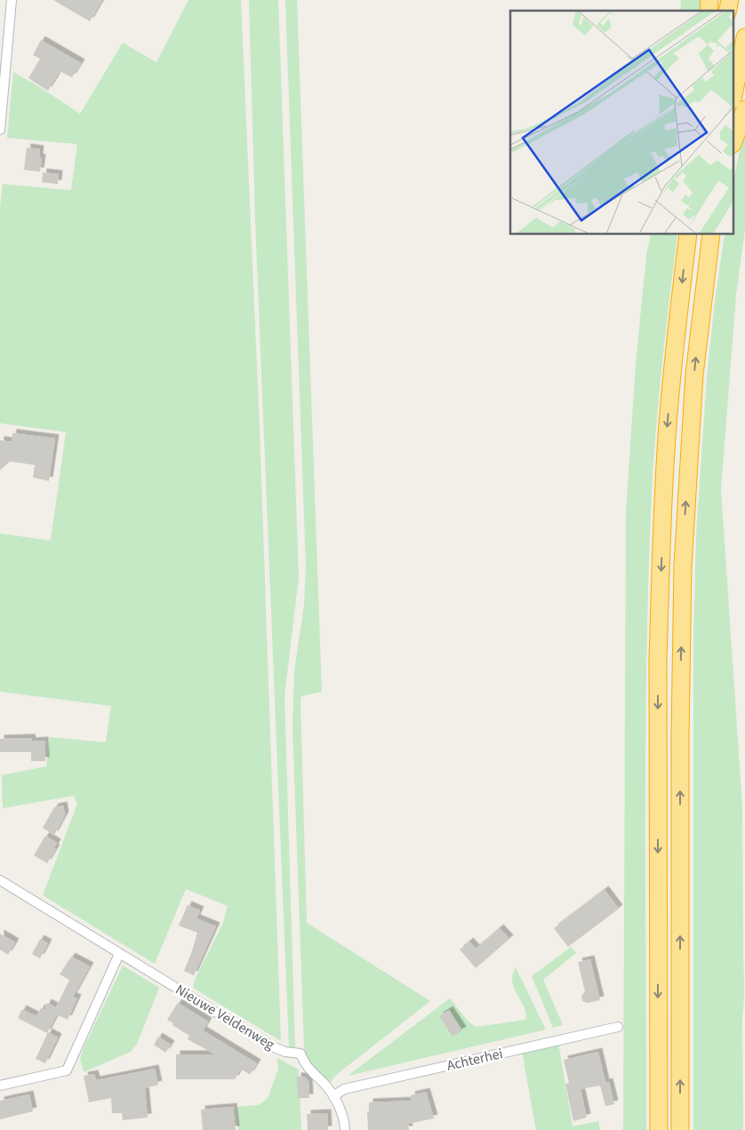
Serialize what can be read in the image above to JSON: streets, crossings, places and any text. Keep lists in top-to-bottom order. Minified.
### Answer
{"streets":{"street":["Nieuwe Veldenweg","Achterhei"]},"crossings":[["Nieuwe Veldenweg","Achterhei"]]}
